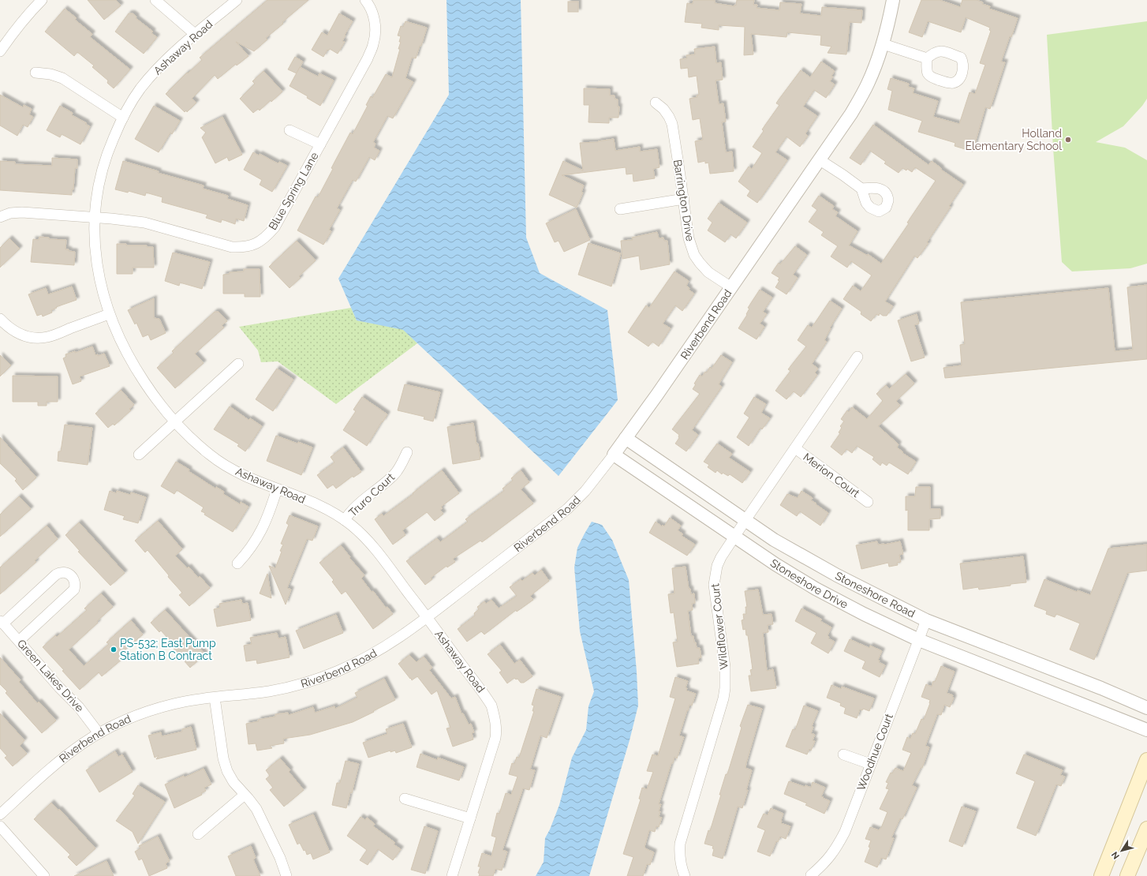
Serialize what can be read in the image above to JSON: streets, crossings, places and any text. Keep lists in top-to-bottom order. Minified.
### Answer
{"streets":{"street":["Ashaway Road","Blue Spring Lane","Barrington Drive","Riverbend Road","Merion Court","Truro Court","Stoneshore Drive","Stoneshore Road","Wildflower Court","Green Lakes Drive","Woodhue Court"]},"crossings":[["Ashaway Road","Blue Spring Lane"],["Ashaway Road","Riverbend Road"],["Ashaway Road","Truro Court"],["Barrington Drive","Riverbend Road"],["Riverbend Road","Stoneshore Drive"],["Riverbend Road","Stoneshore Road"],["Riverbend Road","Green Lakes Drive"],["Merion Court","Wildflower Court"],["Stoneshore Drive","Wildflower Court"],["Stoneshore Drive","Woodhue Court"],["Stoneshore Road","Wildflower Court"],["Stoneshore Road","Woodhue Court"]],"places":["Holland Elementary School","PS-532; East Pump Station B Contract"],"north":"bottom left"}
